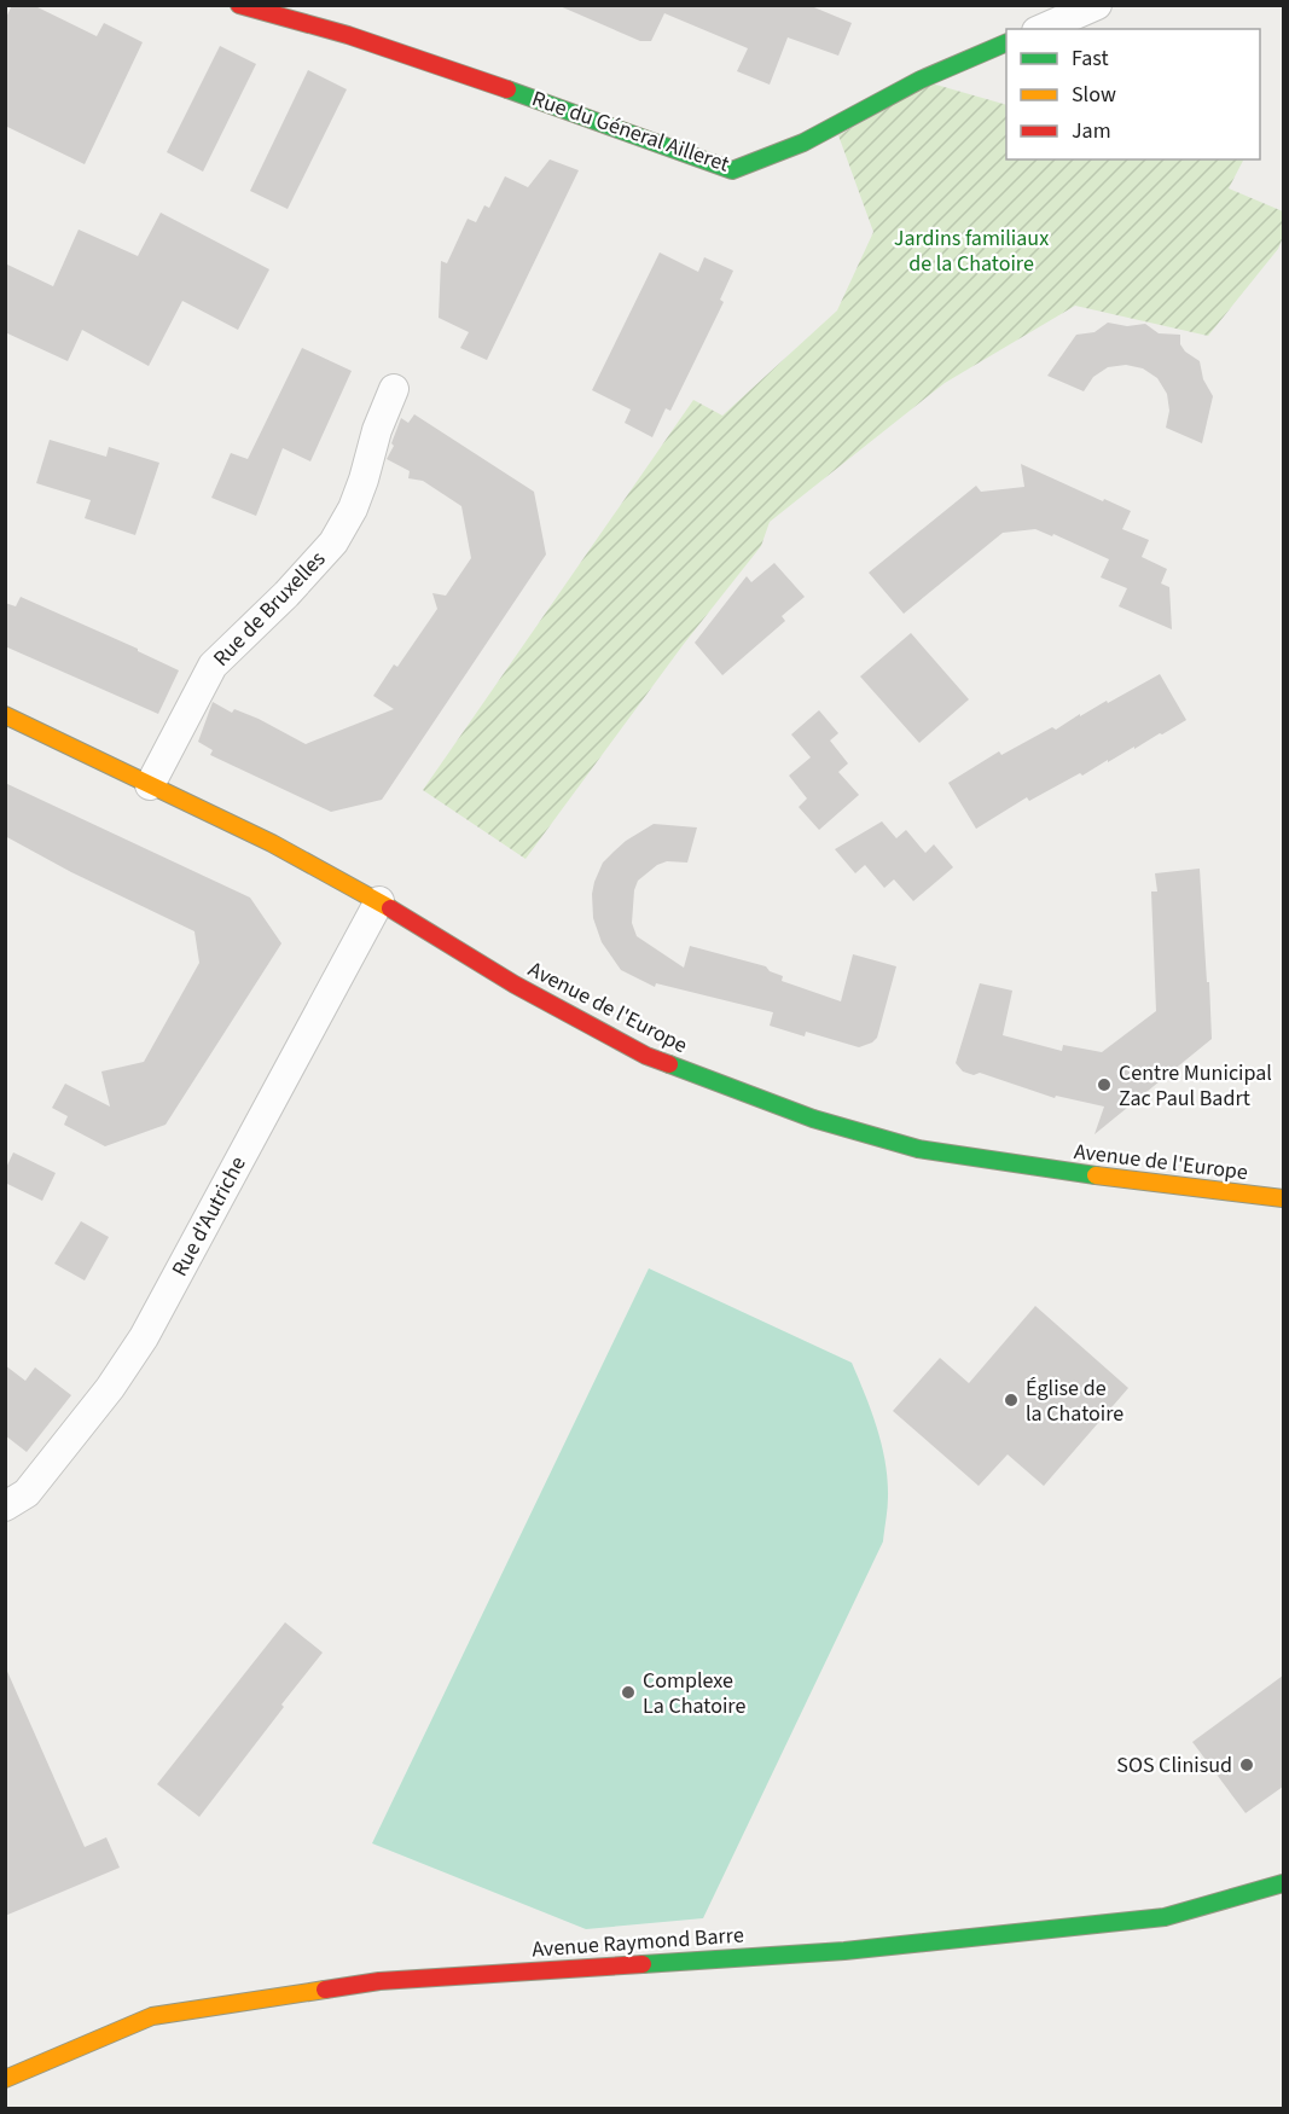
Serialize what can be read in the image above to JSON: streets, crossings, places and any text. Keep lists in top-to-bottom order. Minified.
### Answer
{"streets":{"street":["Rue du Géneral Ailleret","Rue de Bruxelles","Avenue de l'Europe","Rue d'Autriche","Avenue Raymond Barre"]},"crossings":[["Rue de Bruxelles","Avenue de l'Europe"],["Avenue de l'Europe","Rue d'Autriche"]],"parks":["Jardins familiaux de la Chatoire"],"places":["Centre Municipal Zac Paul Badrt","Église de la Chatoire","Complexe La Chatoire","SOS Clinisud"],"legend":["Fast","Slow","Jam"]}
